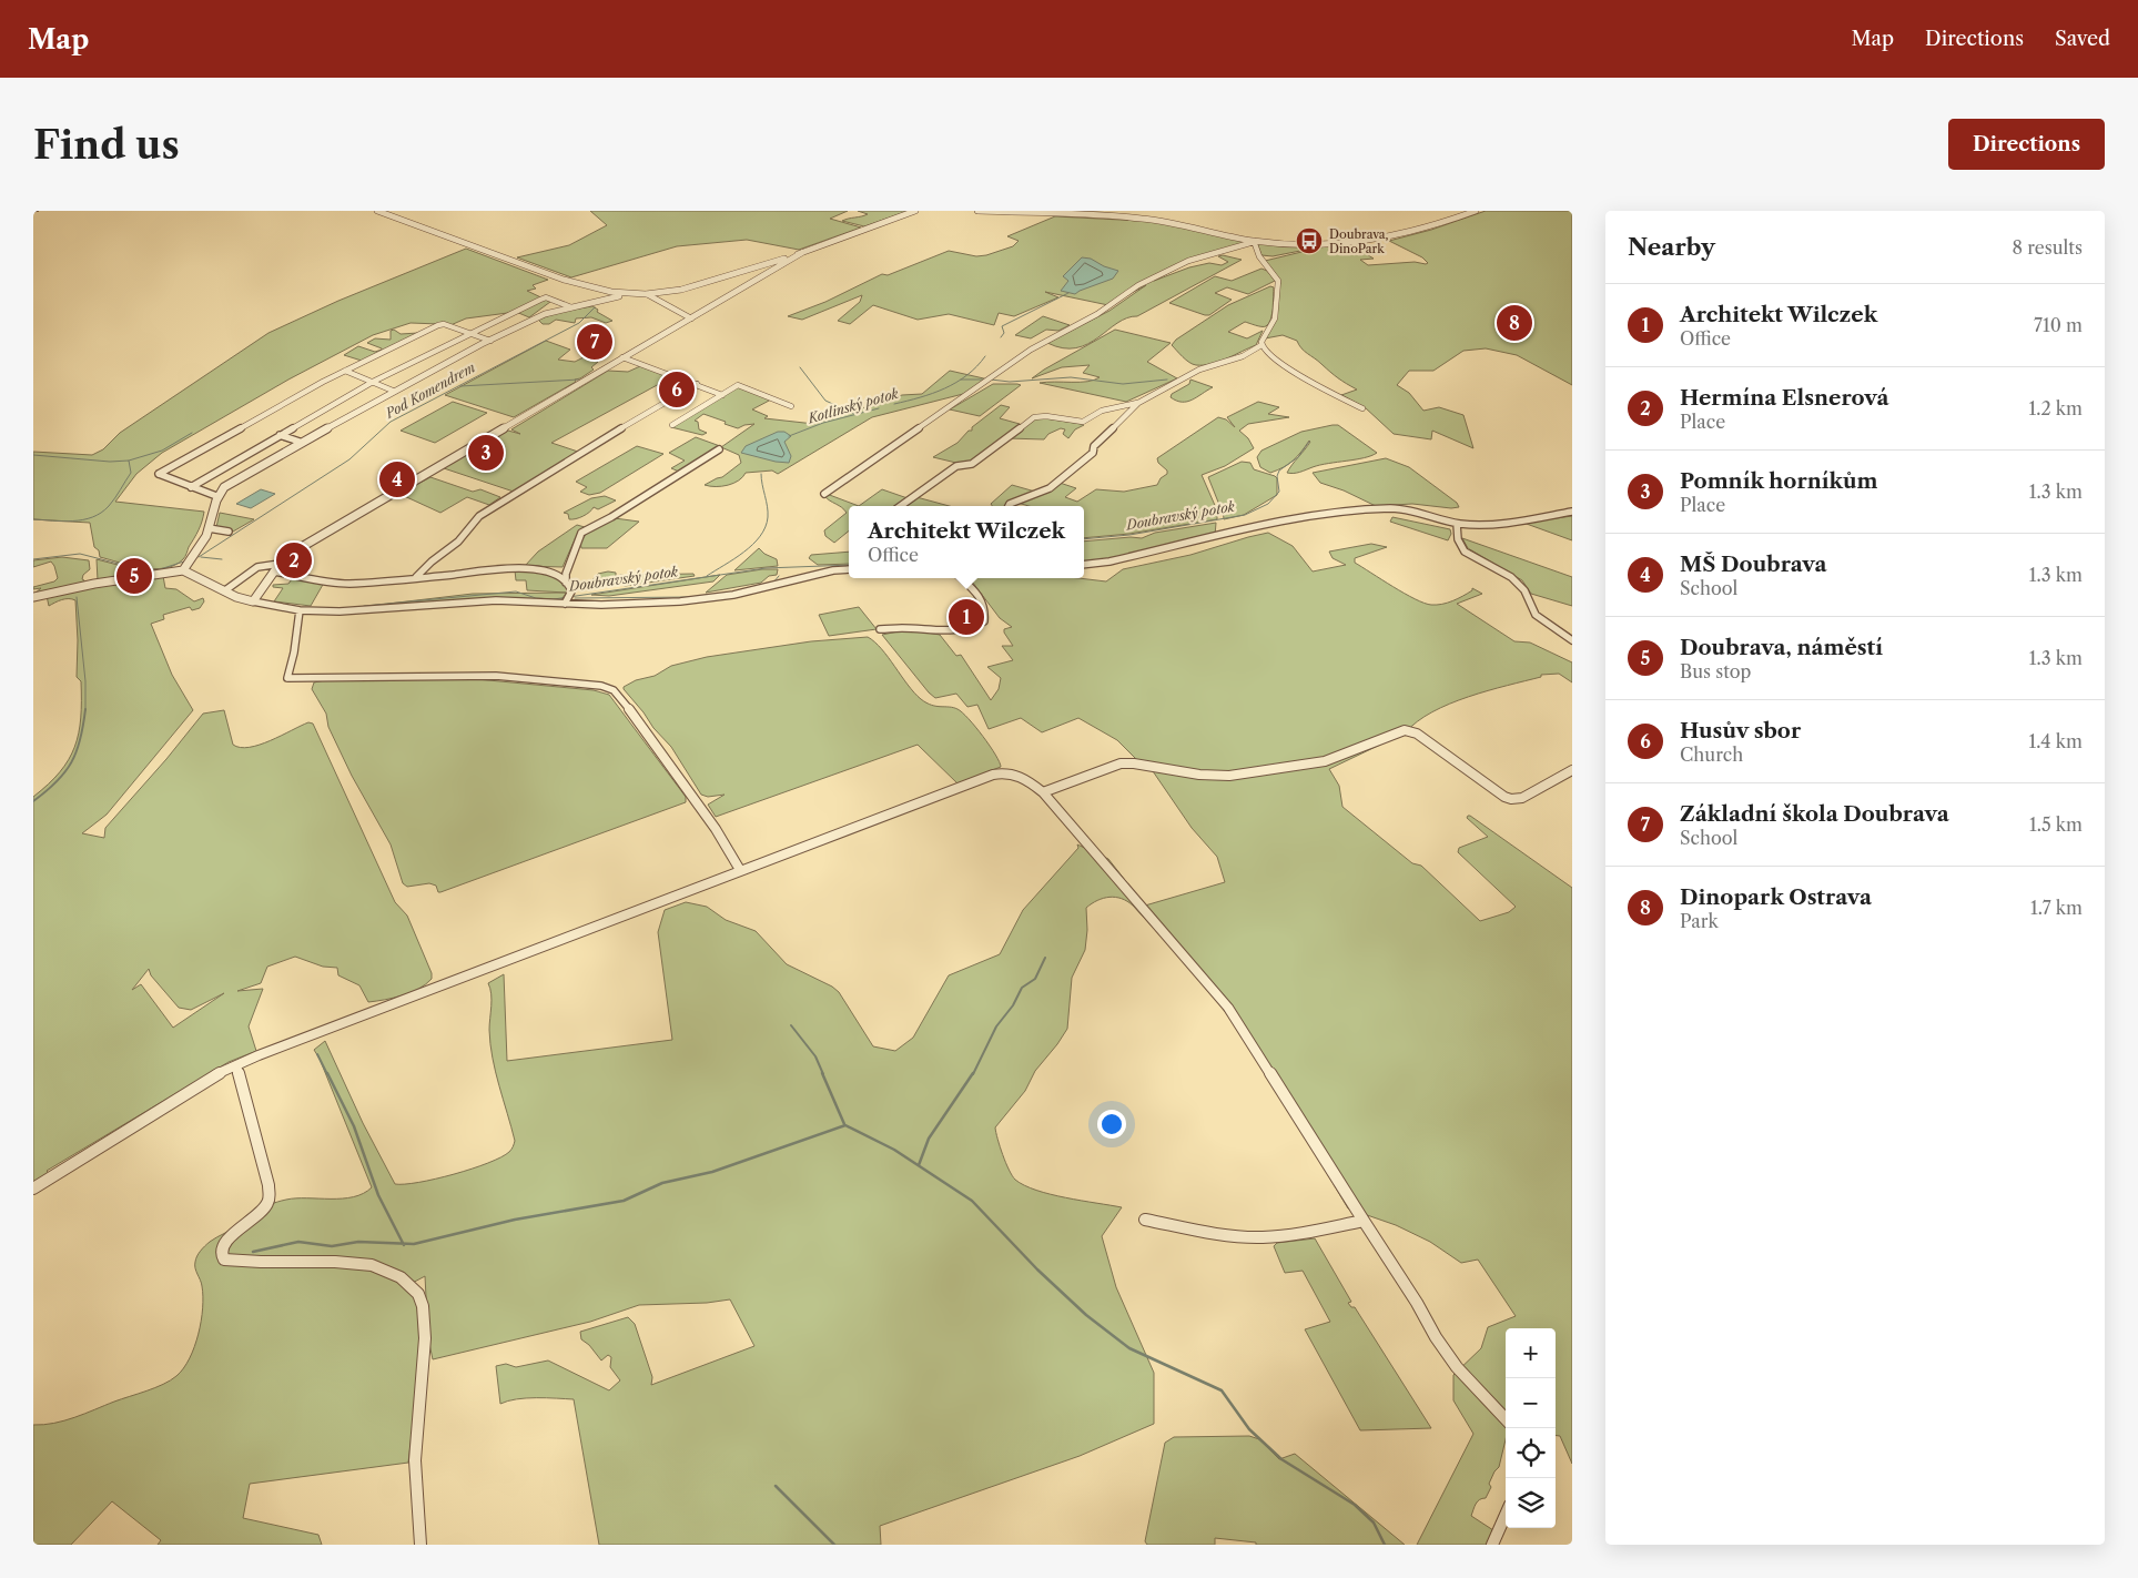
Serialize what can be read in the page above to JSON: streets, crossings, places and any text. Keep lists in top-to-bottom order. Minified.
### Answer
{"water":["Pod Komendrem","Kotlinský potok","Doubravský potok"],"places":{"bus stop":["Doubrava, DinoPark"]},"page":{"header":"Map","nav":["Map","Directions","Saved"],"buttons":"Directions","title":"Find us","heading":["Nearby","8 results"],"list":[{"mark":"1","name":"Architekt Wilczek","note":"Office","value":"710 m"},{"mark":"2","name":"Hermína Elsnerová","note":"Place","value":"1.2 km"},{"mark":"3","name":"Pomník horníkům","note":"Place","value":"1.3 km"},{"mark":"4","name":"MŠ Doubrava","note":"School","value":"1.3 km"},{"mark":"5","name":"Doubrava, náměstí","note":"Bus stop","value":"1.3 km"},{"mark":"6","name":"Husův sbor","note":"Church","value":"1.4 km"},{"mark":"7","name":"Základní škola Doubrava","note":"School","value":"1.5 km"},{"mark":"8","name":"Dinopark Ostrava","note":"Park","value":"1.7 km"}],"pins":["8","7","6","3","4","2","5","1"],"popup":["Architekt Wilczek","Office"],"map_buttons":["+","−"]}}
